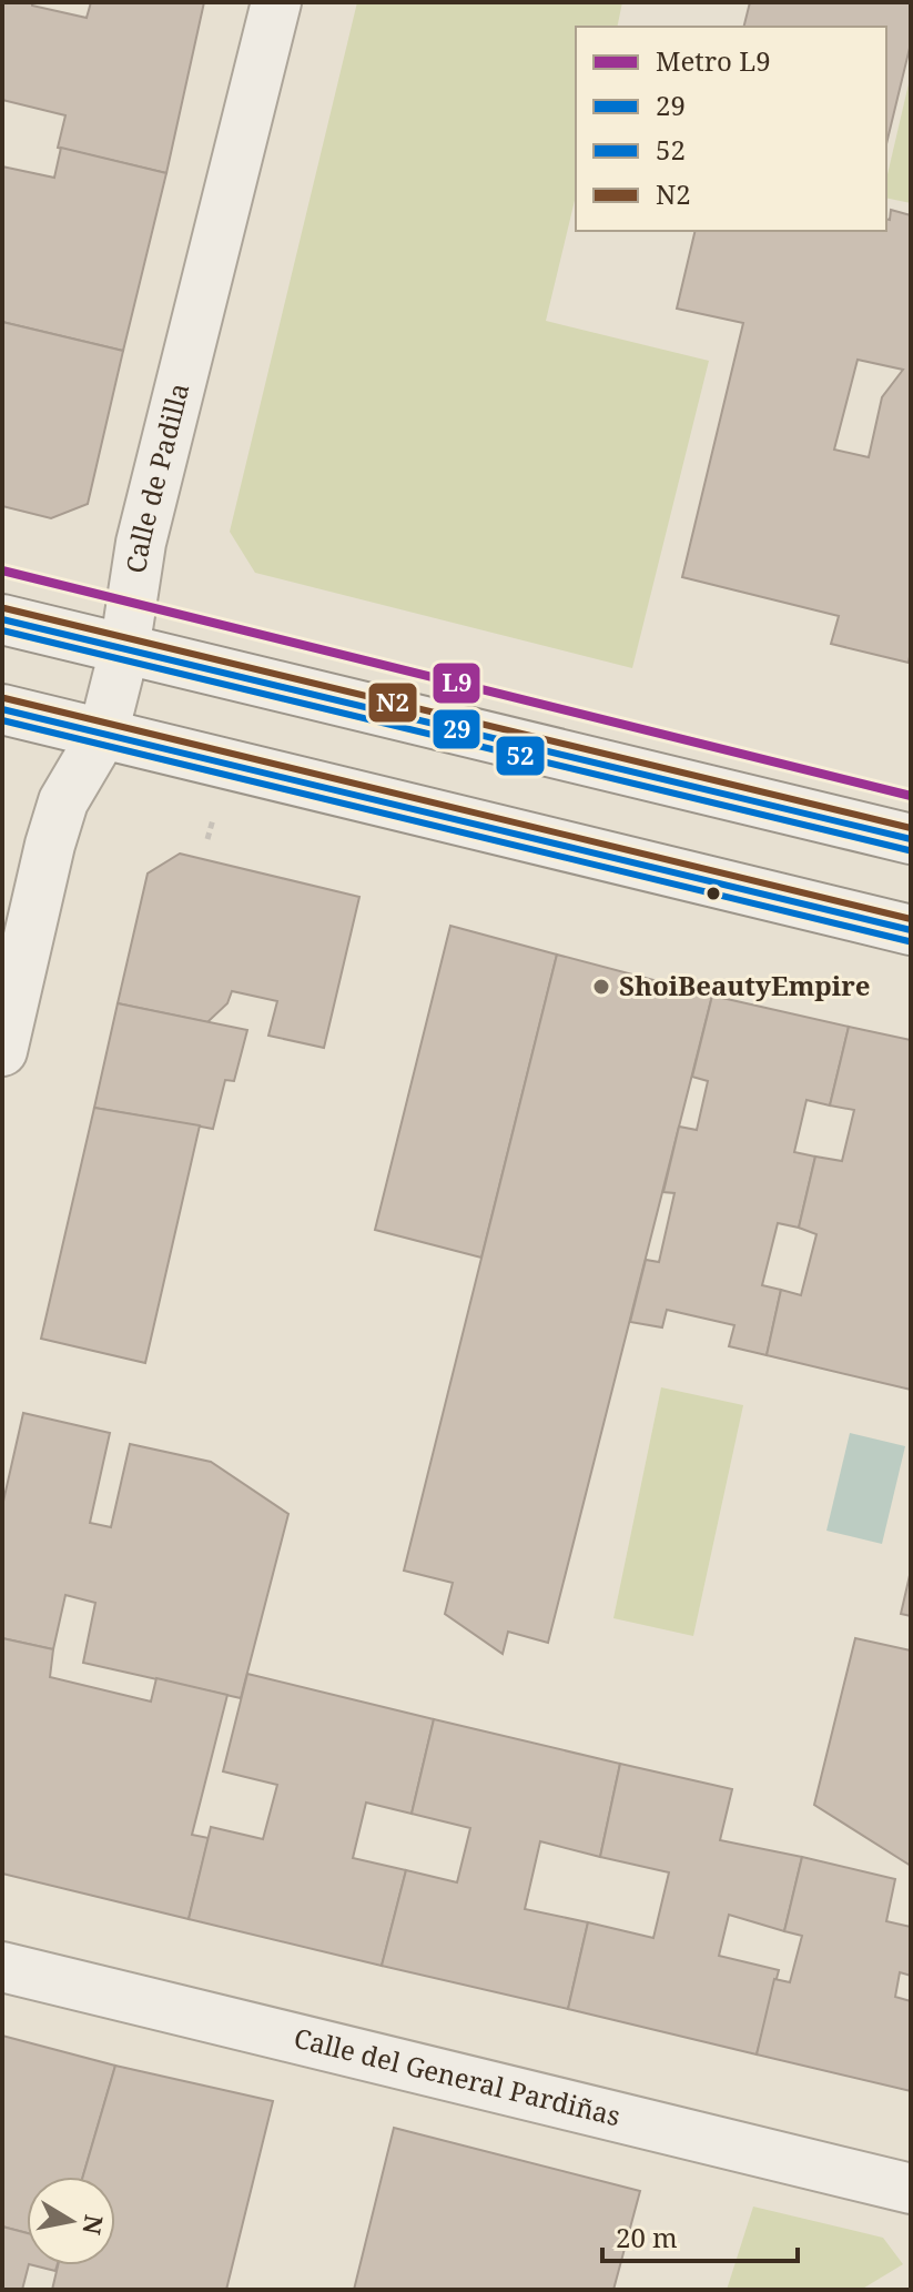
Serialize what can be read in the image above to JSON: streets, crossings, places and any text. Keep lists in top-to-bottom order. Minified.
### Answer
{"streets":{"street":["Calle de Padilla","Calle del General Pardiñas"]},"places":["ShoiBeautyEmpire"],"lines":["metro line L9","transit line N2","transit line 29","transit line 52"],"legend":["Metro L9","29","52","N2"],"scale_bar":"20 m","north":"right"}
